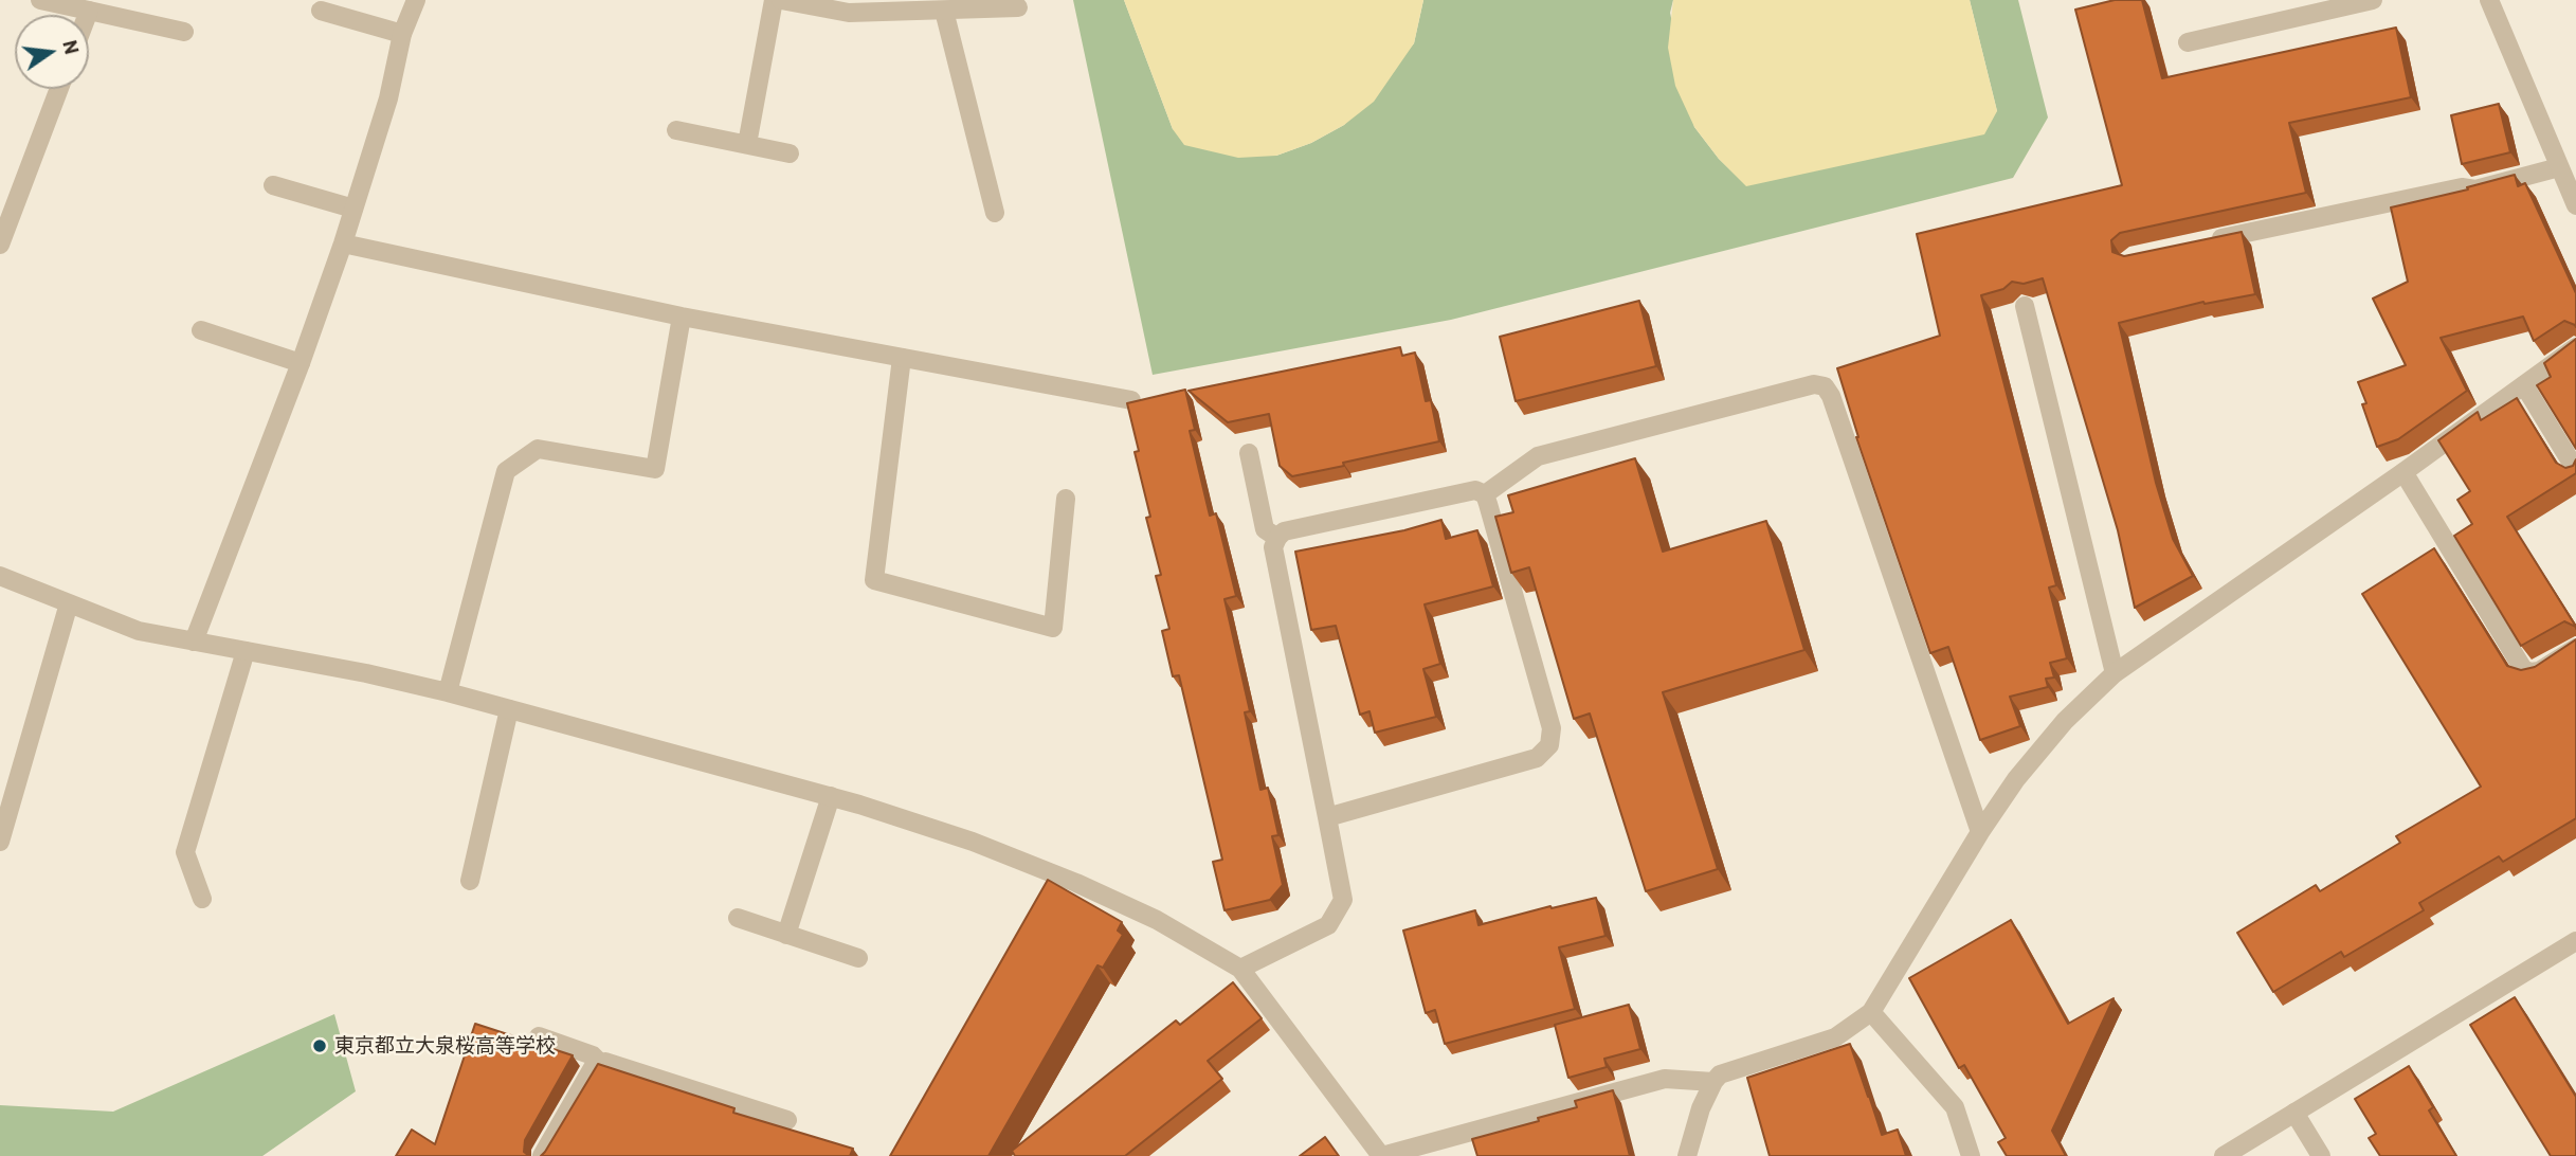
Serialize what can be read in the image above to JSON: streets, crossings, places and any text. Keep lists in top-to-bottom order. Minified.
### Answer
{"places":["東京都立大泉桜高等学校"],"north":"right"}
